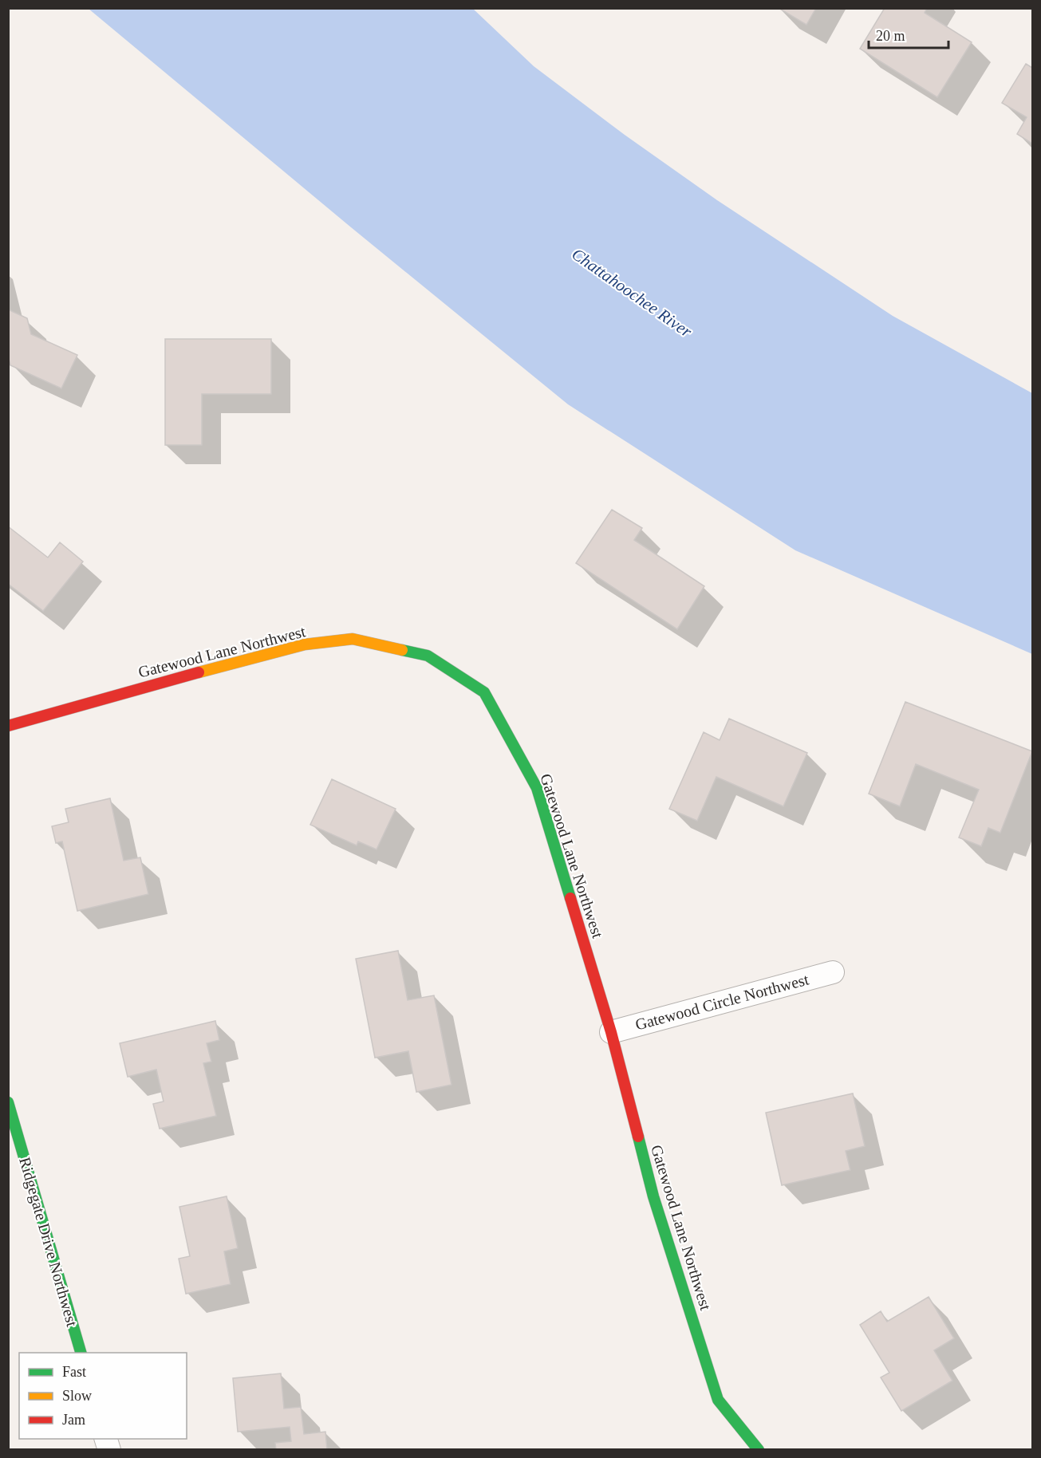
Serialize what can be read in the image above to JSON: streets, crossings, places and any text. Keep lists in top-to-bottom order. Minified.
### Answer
{"streets":{"street":["Gatewood Lane Northwest","Gatewood Circle Northwest","Ridgegate Drive Northwest"]},"crossings":[["Gatewood Lane Northwest","Gatewood Circle Northwest"]],"water":["Chattahoochee River"],"legend":["Fast","Slow","Jam"],"scale_bar":"20 m"}
